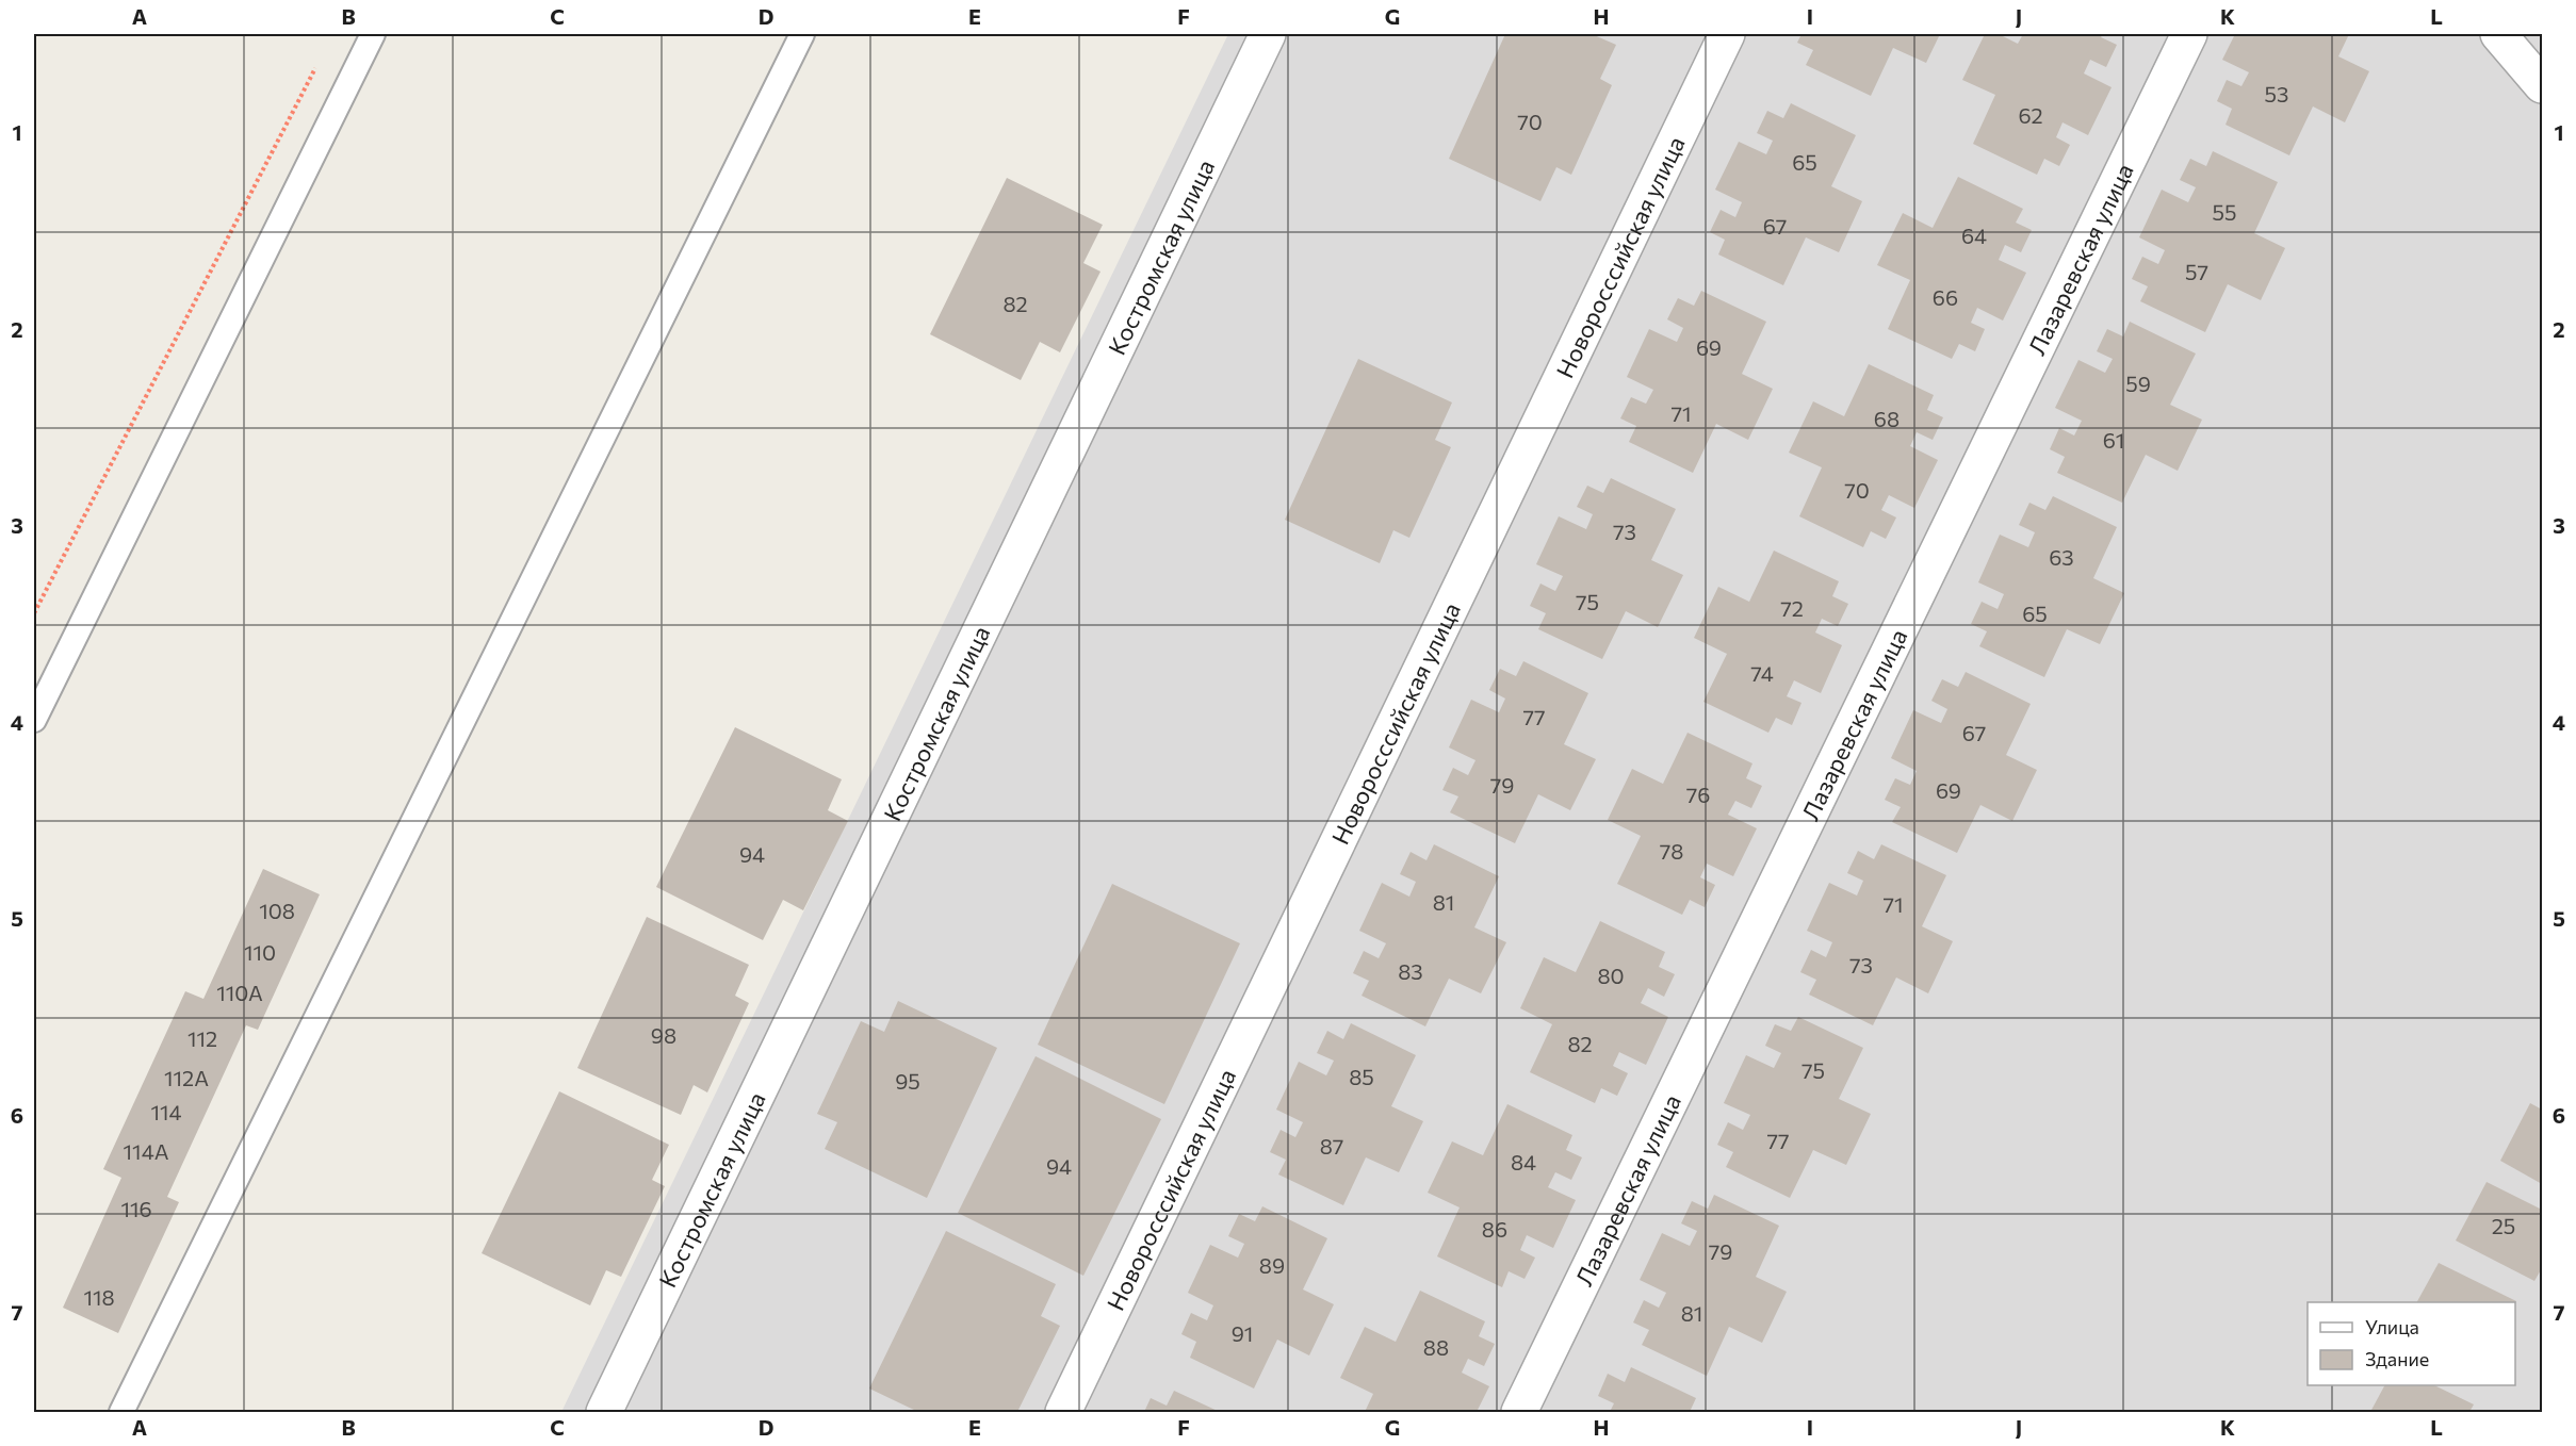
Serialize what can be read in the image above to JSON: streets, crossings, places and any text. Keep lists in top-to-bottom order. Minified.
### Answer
{"streets":{"street":["Костромская улица","Новоросссийская улица","Лазаревская улица"]},"house_numbers":["53","62","70","65","55","67","64","57","66","82","69","59","71","68","61","70","73","63","75","72","65","74","77","67","79","69","76","78","94","81","71","108","110","73","83","80","110А","98","112","82","75","85","112А","95","114","77","87","114А","84","94","116","25","86","79","89","118","81","91","88"],"legend":["Улица","Здание"],"grid":{"columns":["A","B","C","D","E","F","G","H","I","J","K","L"],"rows":["1","2","3","4","5","6","7"]}}
